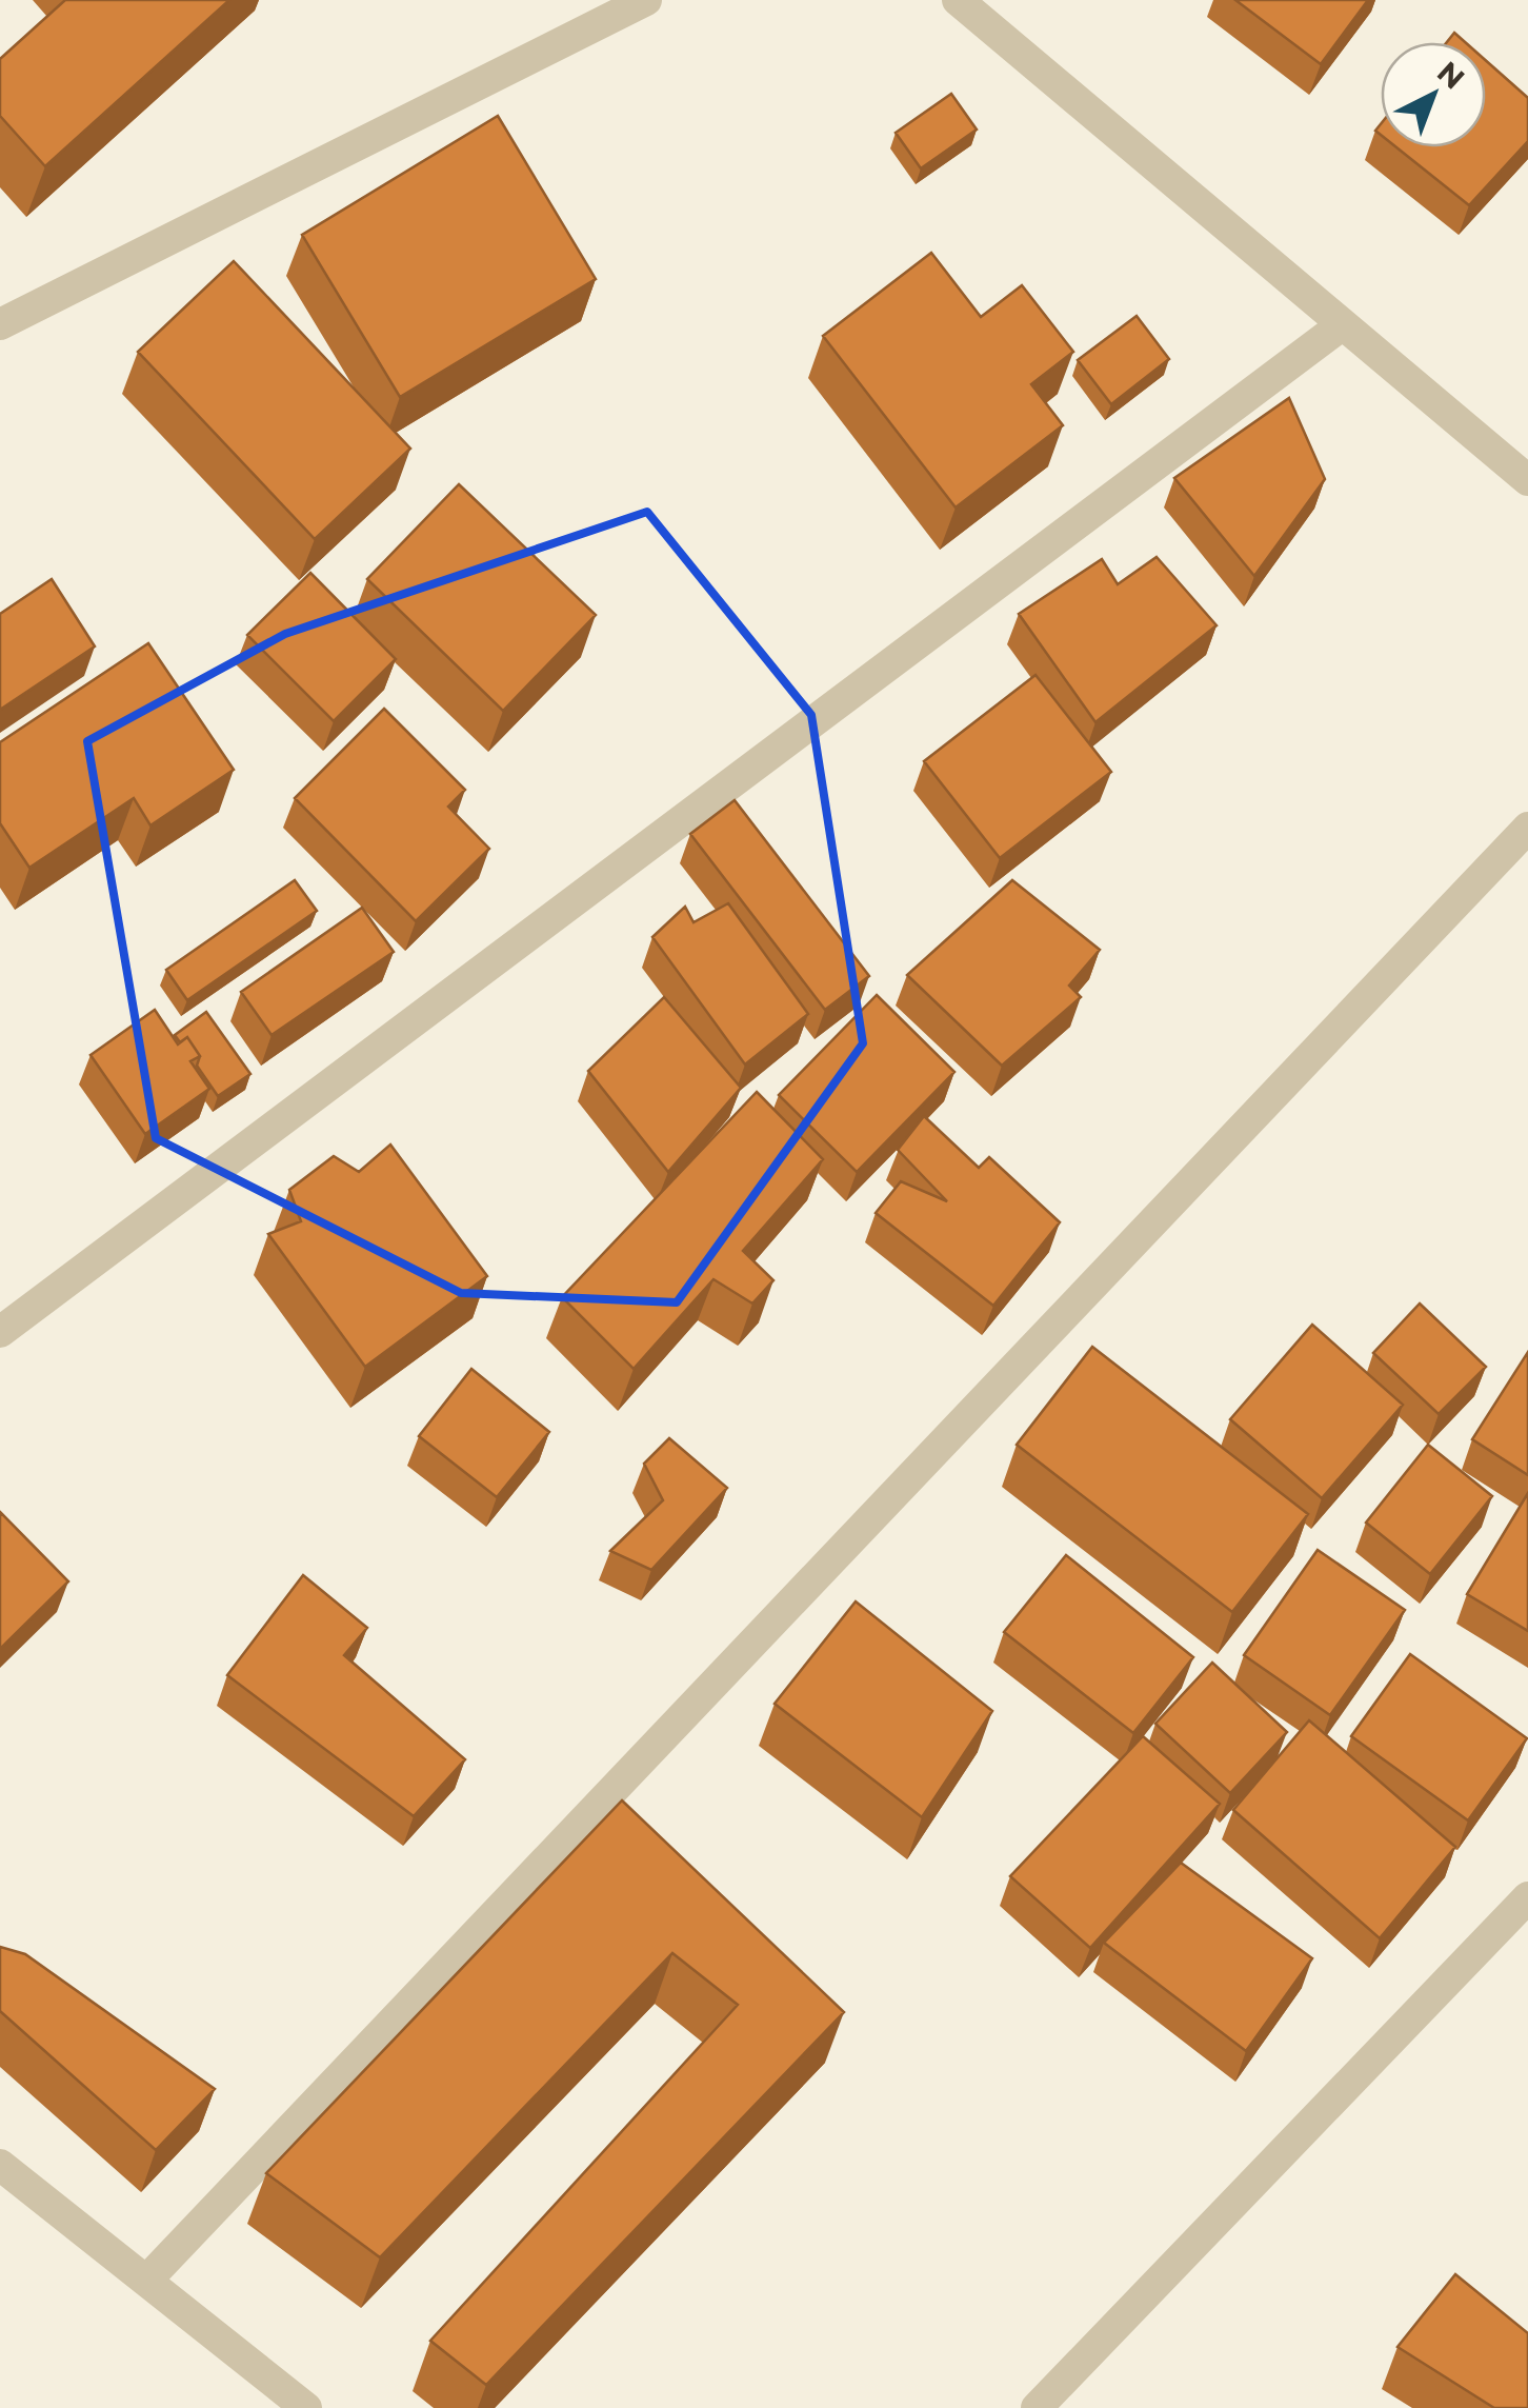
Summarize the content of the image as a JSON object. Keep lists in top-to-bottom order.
{
  "north": "top right"
}
